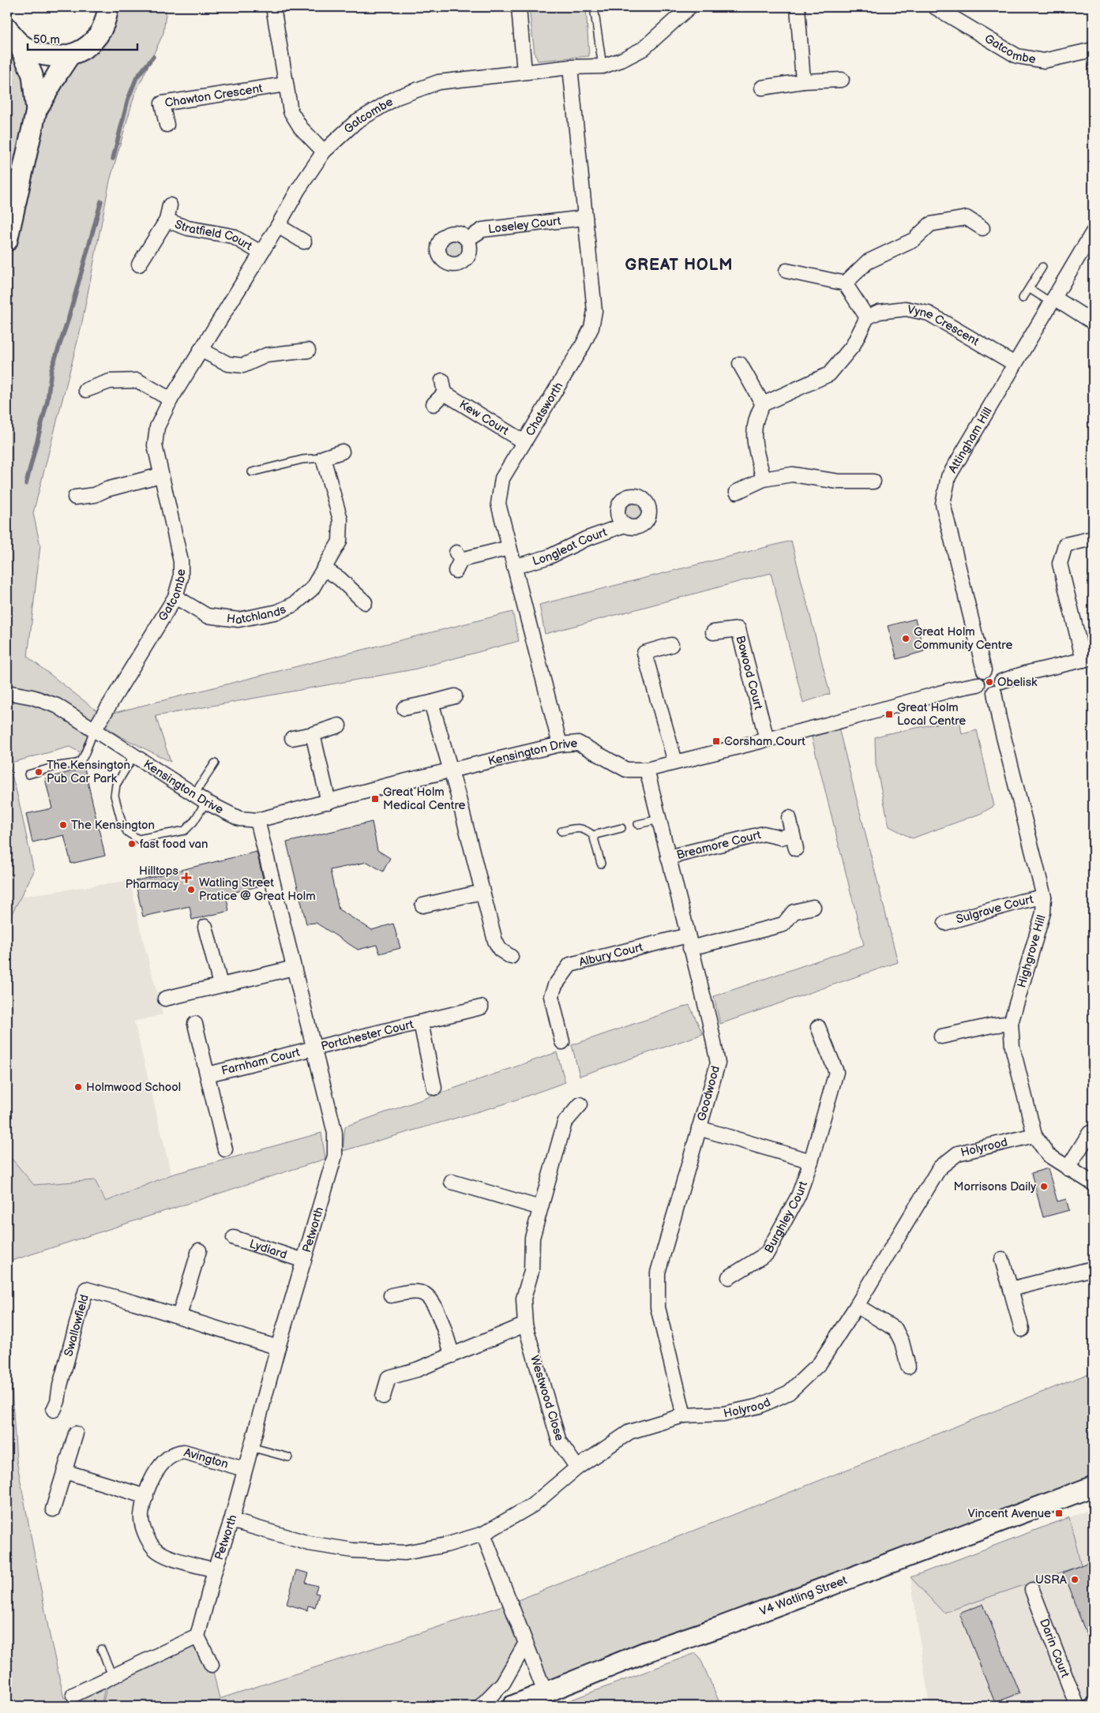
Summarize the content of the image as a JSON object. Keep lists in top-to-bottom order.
{
  "streets": {
    "street": [
      "Gatcombe",
      "Chawton Crescent",
      "Loseley Court",
      "Stratfield Court",
      "Vyne Crescent",
      "Chatsworth",
      "Kew Court",
      "Attingham Hill",
      "Longleat Court",
      "Hatchlands",
      "Bowood Court",
      "Kensington Drive",
      "Breamore Court",
      "Sulgrave Court",
      "Highgrove Hill",
      "Albury Court",
      "Portchester Court",
      "Farnham Court",
      "Goodwood",
      "Holyrood",
      "Burghley Court",
      "Petworth",
      "Lydiard",
      "Swallowfield",
      "Westwood Close",
      "Avington",
      "V4 Watling Street",
      "Darin Court"
    ]
  },
  "crossings": [
    ["Gatcombe", "Stratfield Court"],
    ["Gatcombe", "Chatsworth"],
    ["Gatcombe", "Hatchlands"],
    ["Gatcombe", "Kensington Drive"],
    ["Loseley Court", "Chatsworth"],
    ["Vyne Crescent", "Attingham Hill"],
    ["Chatsworth", "Kew Court"],
    ["Chatsworth", "Longleat Court"],
    ["Chatsworth", "Kensington Drive"],
    ["Attingham Hill", "Kensington Drive"],
    ["Attingham Hill", "Highgrove Hill"],
    ["Bowood Court", "Kensington Drive"],
    ["Kensington Drive", "Highgrove Hill"],
    ["Kensington Drive", "Goodwood"],
    ["Kensington Drive", "Petworth"],
    ["Breamore Court", "Goodwood"],
    ["Sulgrave Court", "Highgrove Hill"],
    ["Highgrove Hill", "Holyrood"],
    ["Albury Court", "Goodwood"],
    ["Portchester Court", "Farnham Court"],
    ["Portchester Court", "Petworth"],
    ["Farnham Court", "Petworth"],
    ["Goodwood", "Holyrood"],
    ["Holyrood", "Petworth"],
    ["Holyrood", "Westwood Close"],
    ["Holyrood", "Avington"],
    ["Petworth", "Lydiard"],
    ["Petworth", "Swallowfield"],
    ["Petworth", "Avington"]
  ],
  "districts": ["GREAT HOLM"],
  "places": {
    "other": [
      "Great Holm Community Centre",
      "Obelisk",
      "The Kensington Pub Car Park",
      "The Kensington",
      "fast food van",
      "Watling Street Pratice @ Great Holm",
      "Holmwood School",
      "Morrisons Daily",
      "USRA"
    ],
    "transit": [
      "Great Holm Local Centre",
      "Corsham Court",
      "Great Holm Medical Centre",
      "Vincent Avenue"
    ],
    "health": ["Hilltops Pharmacy"]
  },
  "scale_bar": "50 m"
}
